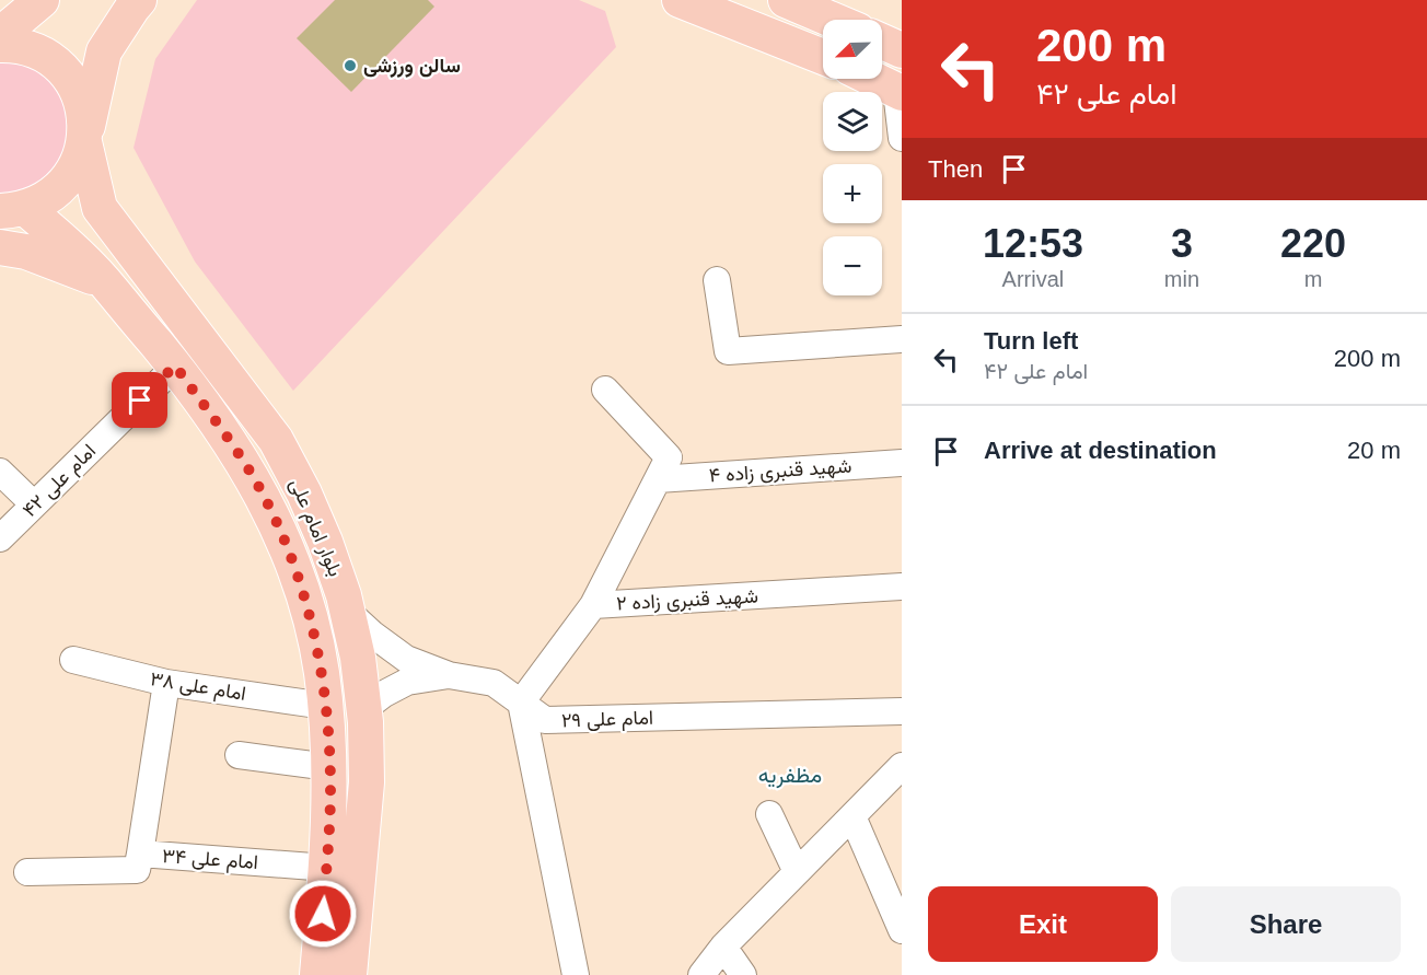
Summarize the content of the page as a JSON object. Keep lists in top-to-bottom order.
{
  "streets": {
    "main road": ["بلوار امام علی"],
    "street": [
      "شهید قنبری زاده ۴",
      "امام علی ۴۲",
      "شهید قنبری زاده ۲",
      "امام علی ۳۸",
      "امام علی ۲۹",
      "امام علی ۳۴"
    ]
  },
  "crossings": [
    ["امام علی ۴۲", "بلوار امام علی"],
    ["بلوار امام علی", "امام علی ۳۸"],
    ["بلوار امام علی", "امام علی ۲۹"],
    ["بلوار امام علی", "امام علی ۳۴"],
    ["شهید قنبری زاده ۲", "امام علی ۲۹"]
  ],
  "districts": ["مظفریه"],
  "places": ["سالن ورزشی"],
  "north": "bottom left",
  "page": {
    "turn": ["200 m", "امام علی ۴۲"],
    "map_buttons": ["+", "−"],
    "then": "Then",
    "eta": [
      "12:53",
      "Arrival",
      "3",
      "min",
      "220",
      "m"
    ],
    "list": [
      {
        "name": "Turn left",
        "note": "امام علی ۴۲",
        "value": "200 m"
      },
      {
        "name": "Arrive at destination",
        "value": "20 m"
      }
    ],
    "buttons": ["Exit", "Share"]
  }
}
